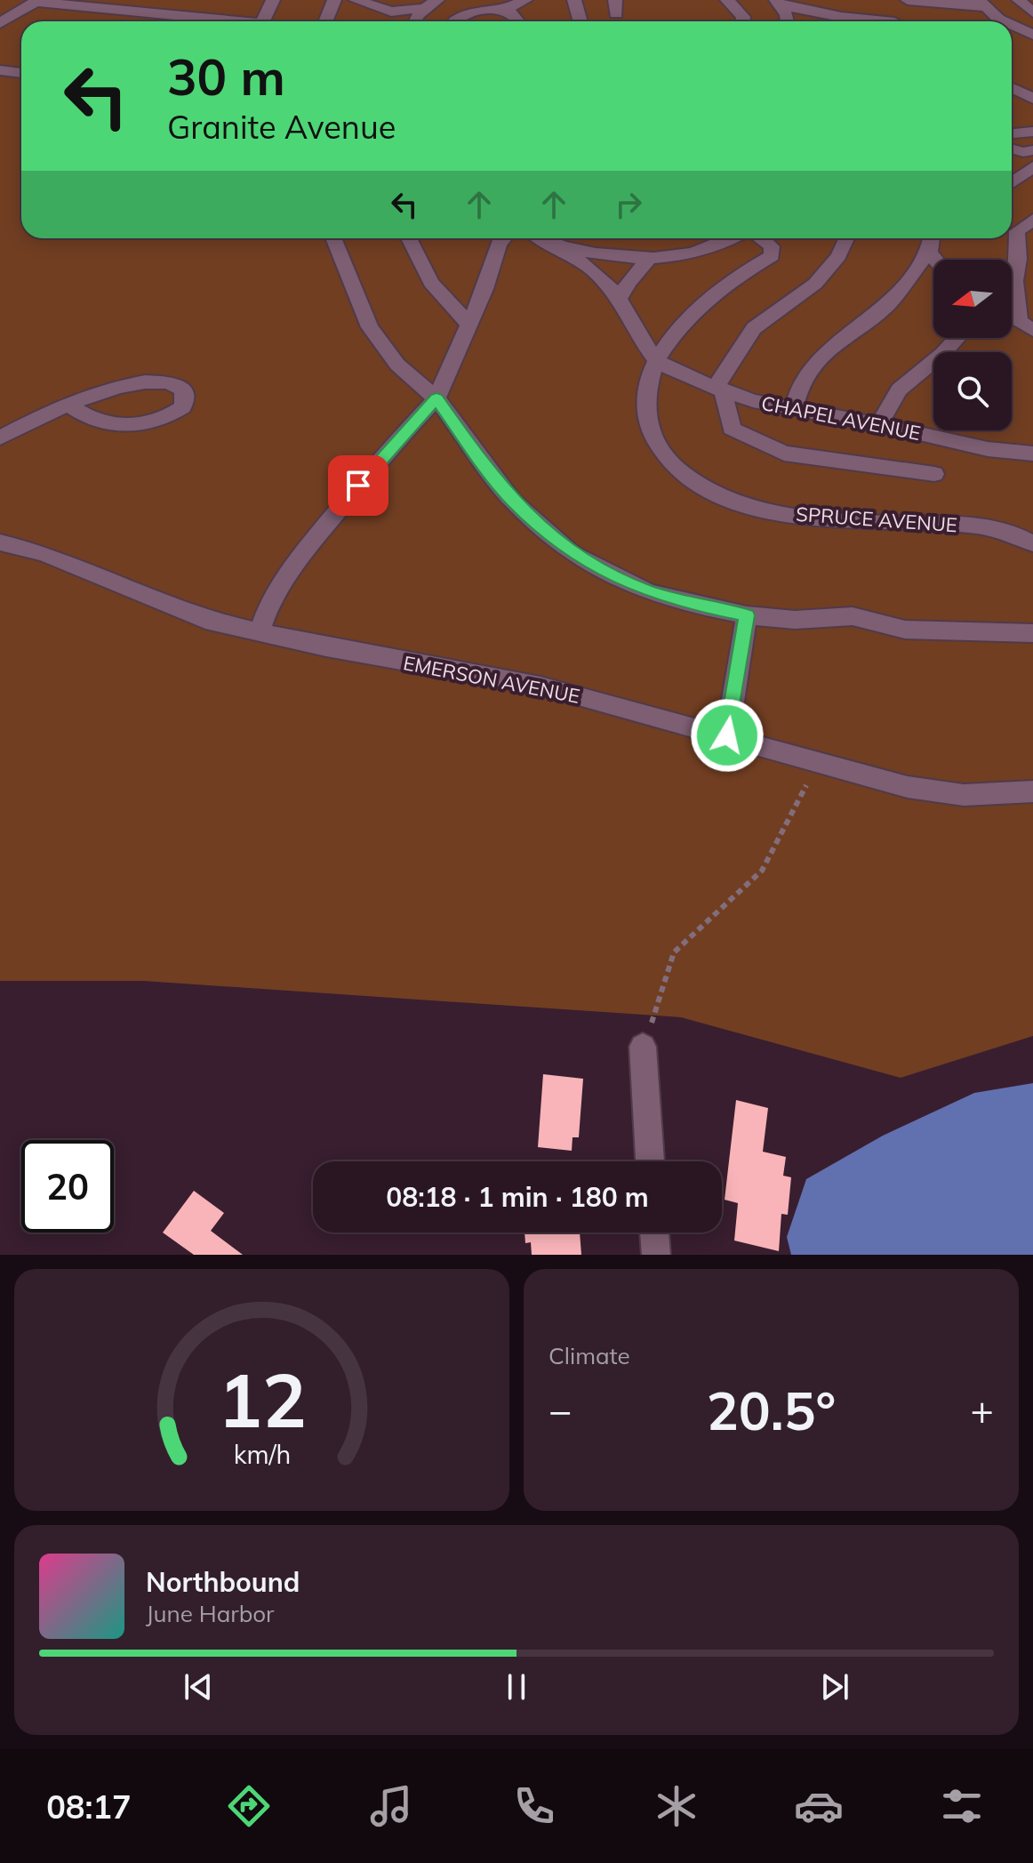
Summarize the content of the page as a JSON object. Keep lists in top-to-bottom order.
{
  "streets": {
    "street": ["CHAPEL AVENUE", "SPRUCE AVENUE", "EMERSON AVENUE"]
  },
  "crossings": [
    ["CHAPEL AVENUE", "SPRUCE AVENUE"]
  ],
  "north": "left",
  "page": {
    "turn": ["30 m", "Granite Avenue"],
    "limit": "20",
    "trip": "08:18 · 1 min · 180 m",
    "tile": "Climate",
    "heat": ["−", "20.5°", "+"],
    "song": ["Northbound", "June Harbor"],
    "tabs": "08:17",
    "gauge": ["12", "km/h"]
  }
}
